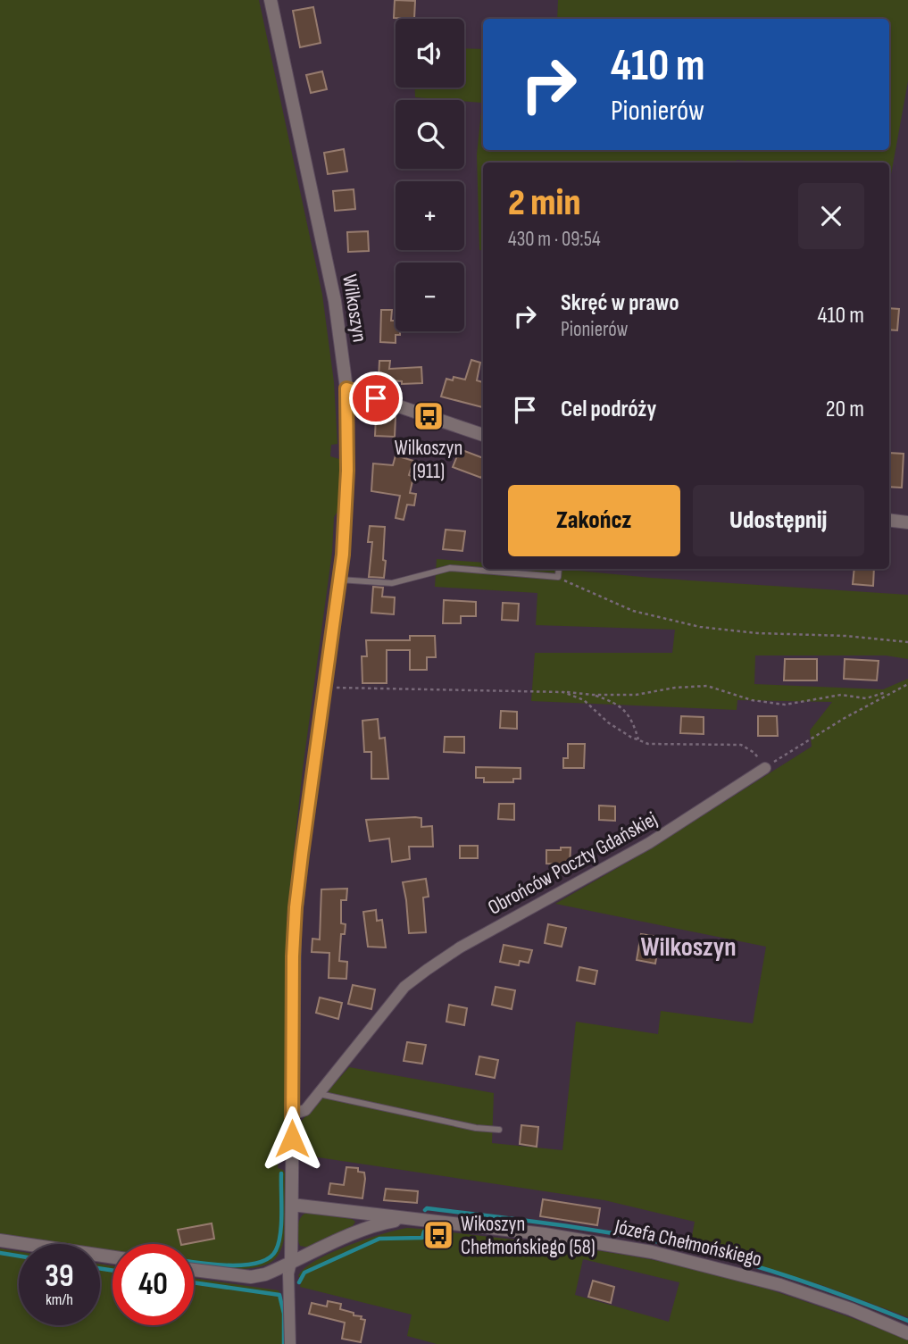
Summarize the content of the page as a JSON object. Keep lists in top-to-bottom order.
{
  "streets": {
    "street": ["Wilkoszyn", "Obrońców Poczty Gdańskiej", "Józefa Chełmońskiego"]
  },
  "crossings": [
    ["Wilkoszyn", "Obrońców Poczty Gdańskiej"],
    ["Wilkoszyn", "Józefa Chełmońskiego"]
  ],
  "districts": ["Wilkoszyn"],
  "places": {
    "bus stop": ["Wilkoszyn (911)", "Wikoszyn Chełmońskiego (58)"]
  },
  "page": {
    "map_buttons": ["+", "−"],
    "turn": ["410 m", "Pionierów"],
    "heading": ["2 min", "430 m · 09:54"],
    "list": [
      {
        "name": "Skręć w prawo",
        "note": "Pionierów",
        "value": "410 m"
      },
      {
        "name": "Cel podróży",
        "value": "20 m"
      }
    ],
    "buttons": ["Zakończ", "Udostępnij"],
    "speed": "39 km/h",
    "limit": "40"
  }
}
